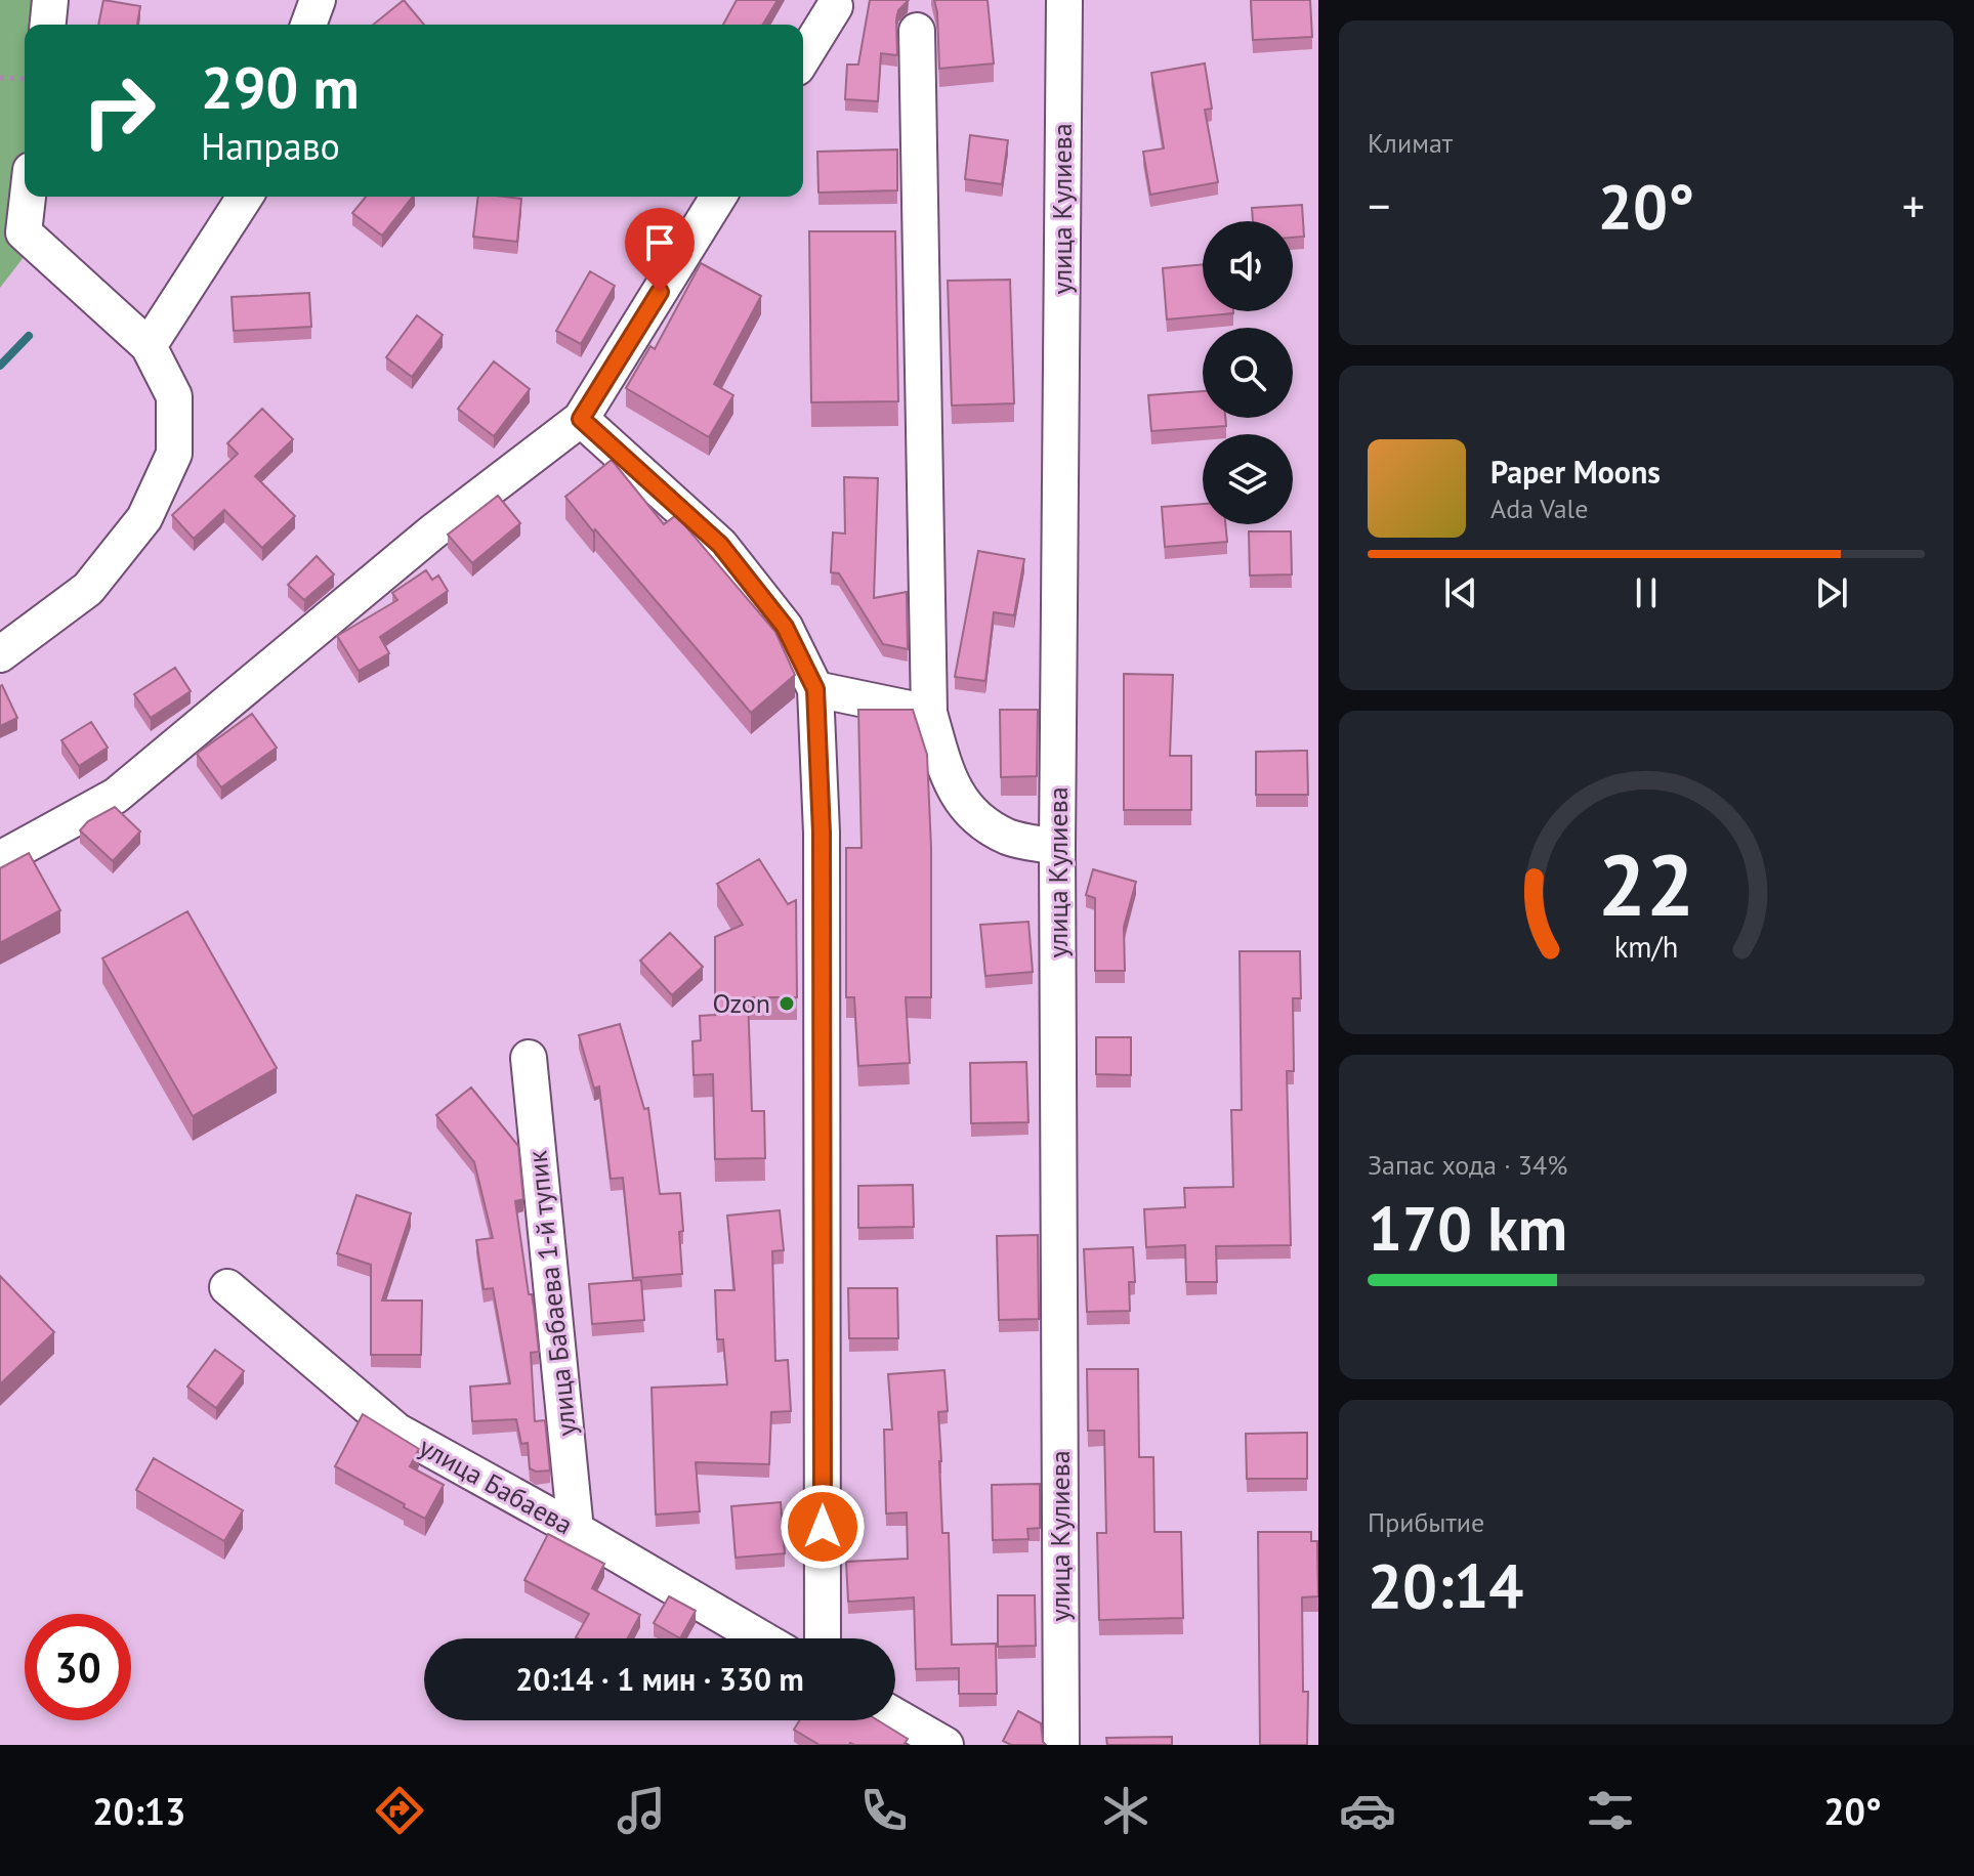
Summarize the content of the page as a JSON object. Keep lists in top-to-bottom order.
{
  "streets": {
    "street": ["улица Кулиева", "улица Бабаева 1-й тупик", "улица Бабаева"]
  },
  "crossings": [
    ["улица Бабаева 1-й тупик", "улица Бабаева"]
  ],
  "places": ["Ozon"],
  "page": {
    "tile": [
      "Климат",
      ["Запас хода · 34%", "170 km"],
      ["Прибытие", "20:14"]
    ],
    "turn": ["290 m", "Направо"],
    "heat": ["−", "20°", "+"],
    "song": ["Paper Moons", "Ada Vale"],
    "limit": "30",
    "trip": "20:14 · 1 мин · 330 m",
    "tabs": ["20:13", "20°"],
    "gauge": ["22", "km/h"]
  }
}
